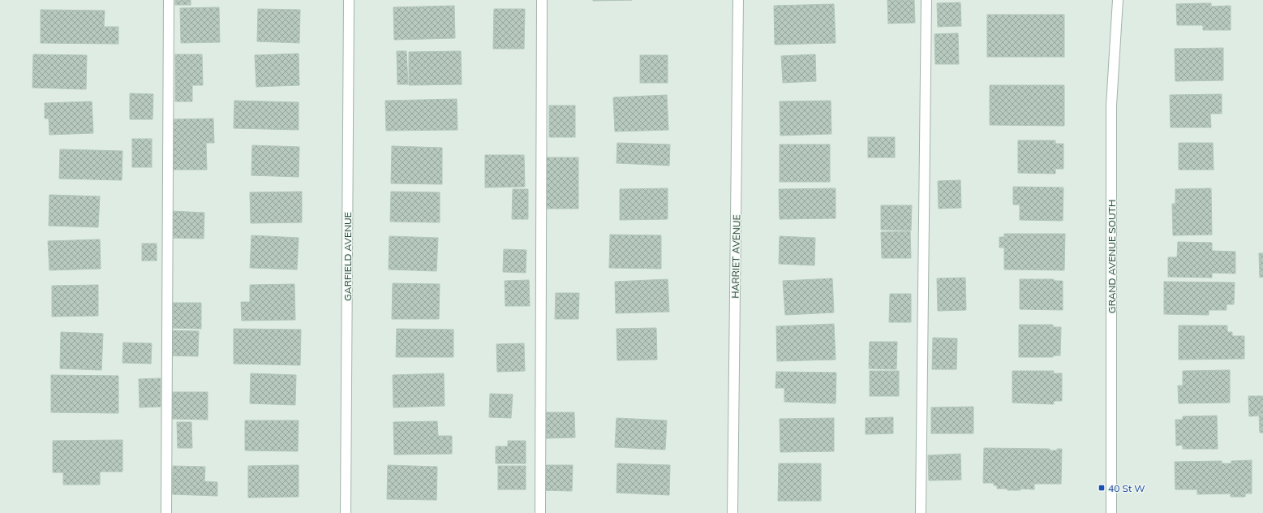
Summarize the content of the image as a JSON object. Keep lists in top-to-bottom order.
{
  "streets": {
    "street": ["GARFIELD AVENUE", "HARRIET AVENUE", "GRAND AVENUE SOUTH"]
  },
  "places": {
    "transit": ["40 St W"]
  }
}
